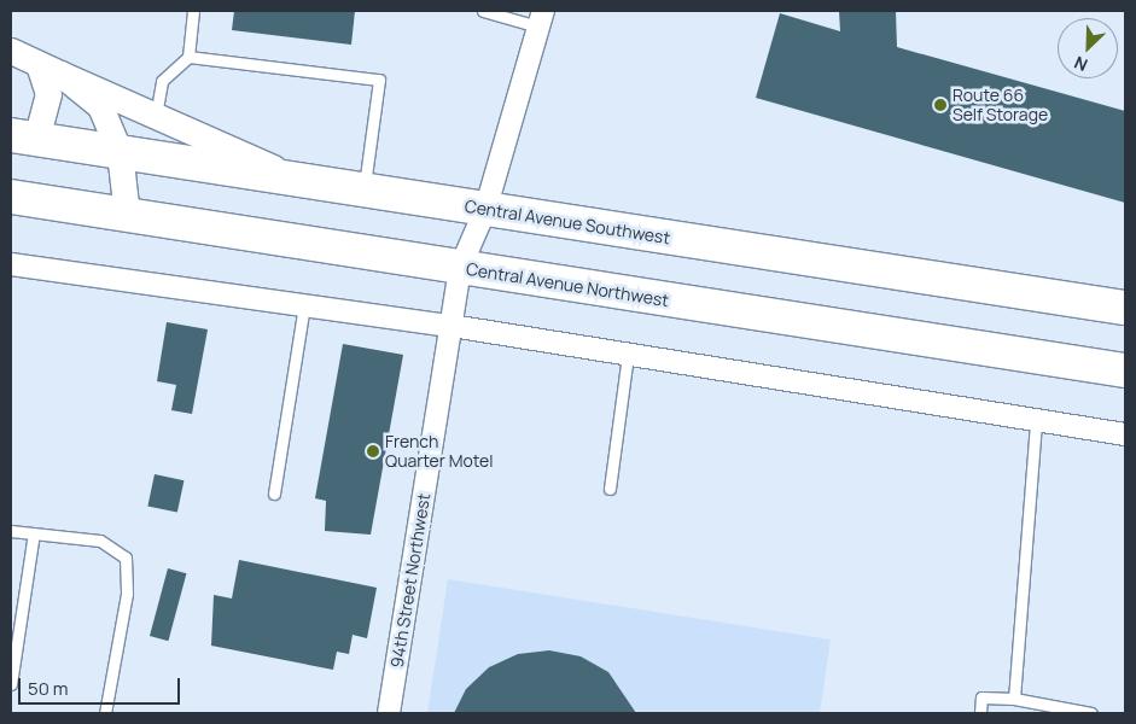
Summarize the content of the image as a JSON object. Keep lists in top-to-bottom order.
{
  "streets": {
    "main road": ["Central Avenue Southwest", "Central Avenue Northwest"],
    "street": ["94th Street Northwest"]
  },
  "crossings": [
    ["Central Avenue Southwest", "94th Street Northwest"],
    ["Central Avenue Northwest", "94th Street Northwest"]
  ],
  "places": ["Route 66 Self Storage", "French Quarter Motel"],
  "scale_bar": "50 m",
  "north": "bottom left"
}
